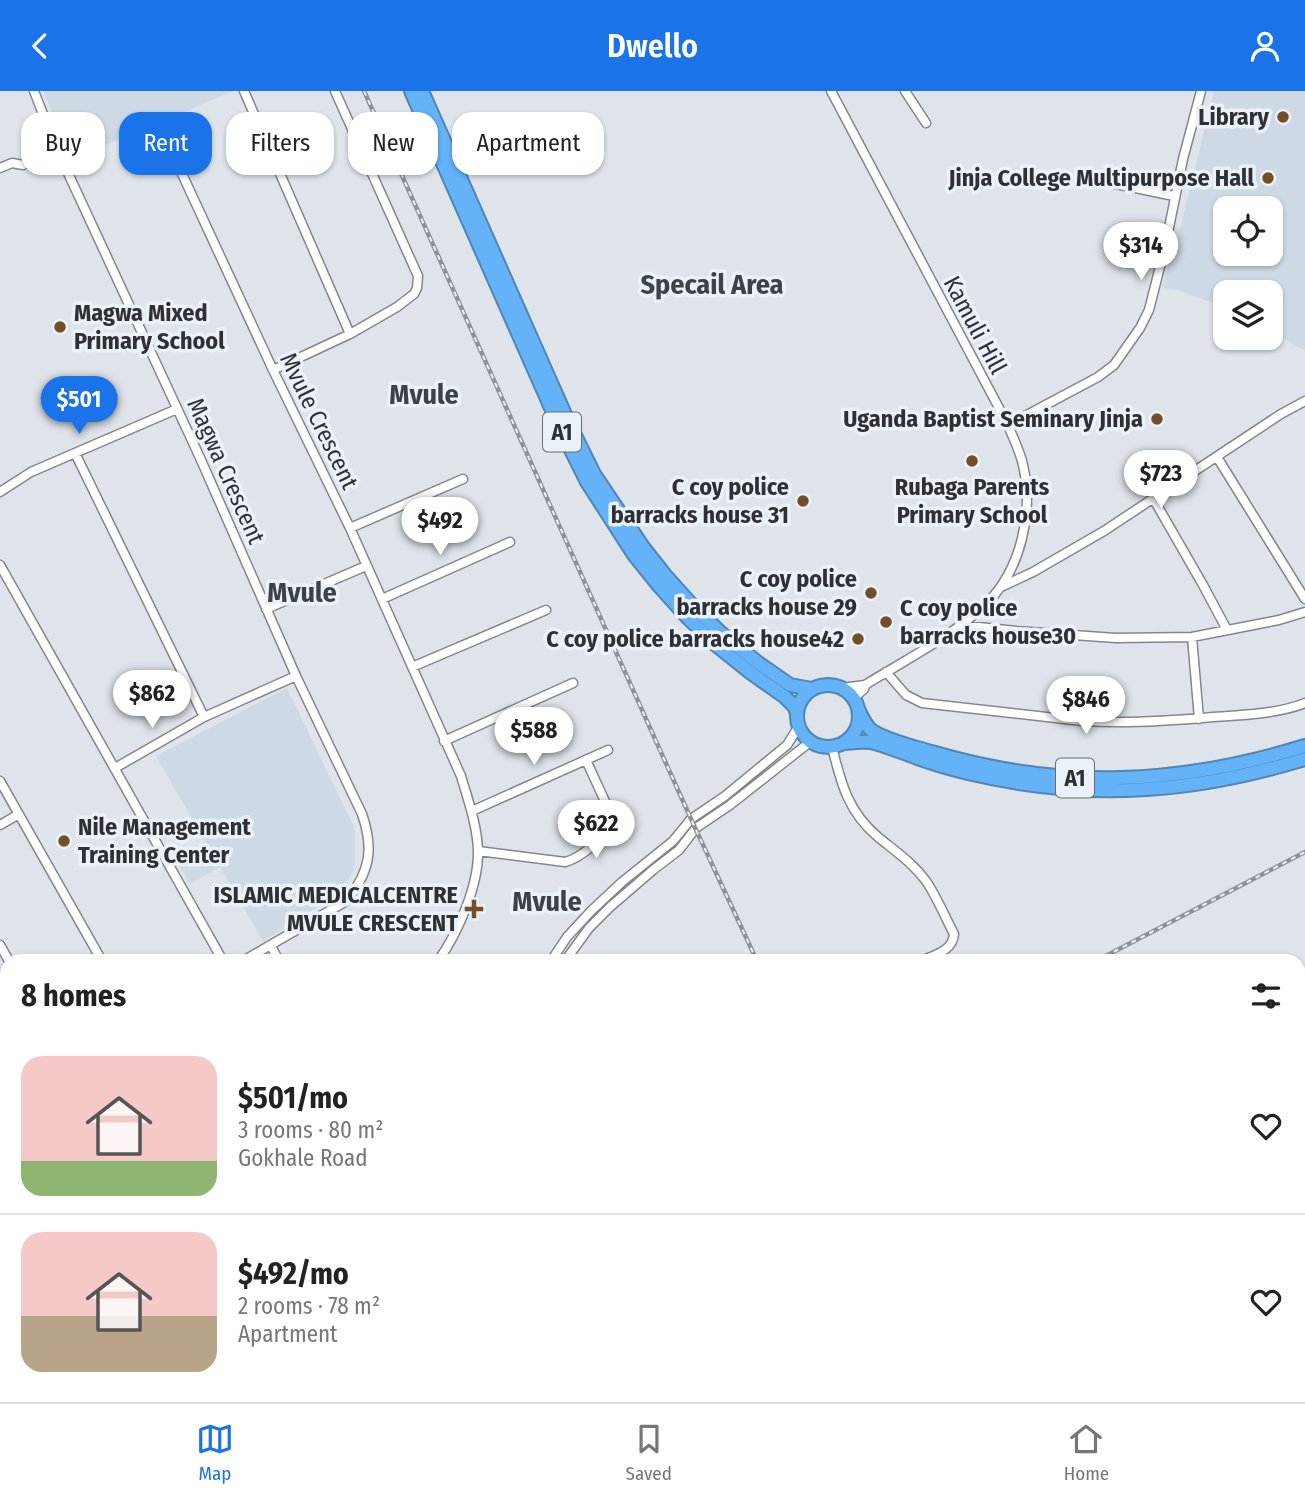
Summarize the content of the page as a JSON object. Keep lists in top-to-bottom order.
{
  "streets": {
    "highway": ["A1"],
    "street": ["Kamuli Hill", "Mvule Crescent", "Magwa Crescent"]
  },
  "crossings": [
    ["Kamuli Hill", "A1"]
  ],
  "districts": [
    "Specail Area",
    "Mvule",
    "Mvule",
    "Mvule"
  ],
  "places": {
    "other": [
      "Library",
      "Jinja College Multipurpose Hall",
      "Magwa Mixed Primary School",
      "Uganda Baptist Seminary Jinja",
      "Rubaga Parents Primary School",
      "C coy police barracks house 31",
      "C coy police barracks house 29",
      "C coy police barracks house30",
      "C coy police barracks house42",
      "Nile Management Training Center"
    ],
    "health": ["ISLAMIC MEDICALCENTRE MVULE CRESCENT"]
  },
  "page": {
    "header": "Dwello",
    "chip": [
      "Buy",
      "Rent",
      "Filters",
      "New",
      "Apartment"
    ],
    "price": [
      "$314",
      "$501",
      "$723",
      "$492",
      "$862",
      "$846",
      "$588",
      "$622"
    ],
    "heading": "8 homes",
    "list": [
      {
        "name": "$501/mo",
        "note": "3 rooms · 80 m² · Gokhale Road"
      },
      {
        "name": "$492/mo",
        "note": "2 rooms · 78 m² · Apartment"
      }
    ],
    "tabs": ["Map", "Saved", "Home"]
  }
}
